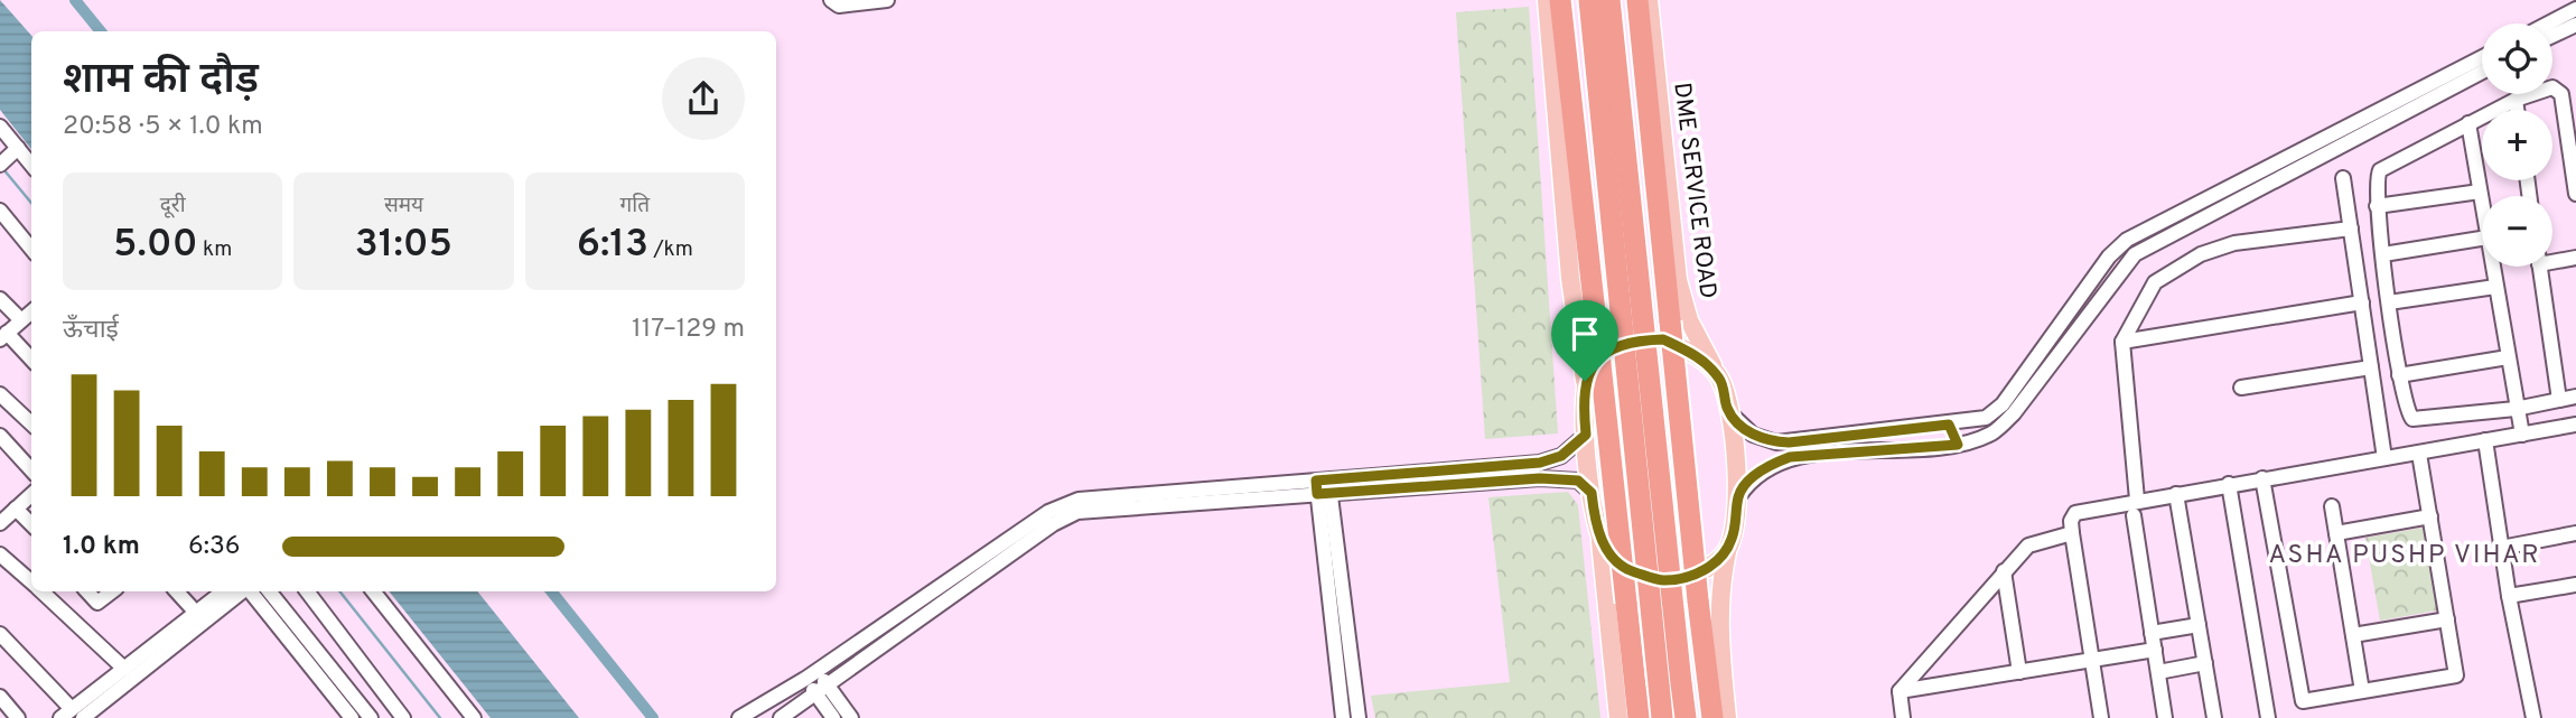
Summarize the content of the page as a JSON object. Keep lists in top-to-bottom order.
{
  "streets": {
    "main road": ["DME SERVICE ROAD"]
  },
  "districts": ["ASHA PUSHP VIHAR"],
  "page": {
    "map_buttons": ["+", "−"],
    "heading": ["शाम की दौड़", "20:58 · 5 × 1.0 km"],
    "stats": [
      ["दूरी", "5.00 km"],
      ["समय", "31:05"],
      ["गति", "6:13 /km"]
    ],
    "chart": ["ऊँचाई", "117–129 m"],
    "list": [
      {
        "name": "1.0 km",
        "note": "6:36"
      }
    ]
  }
}
